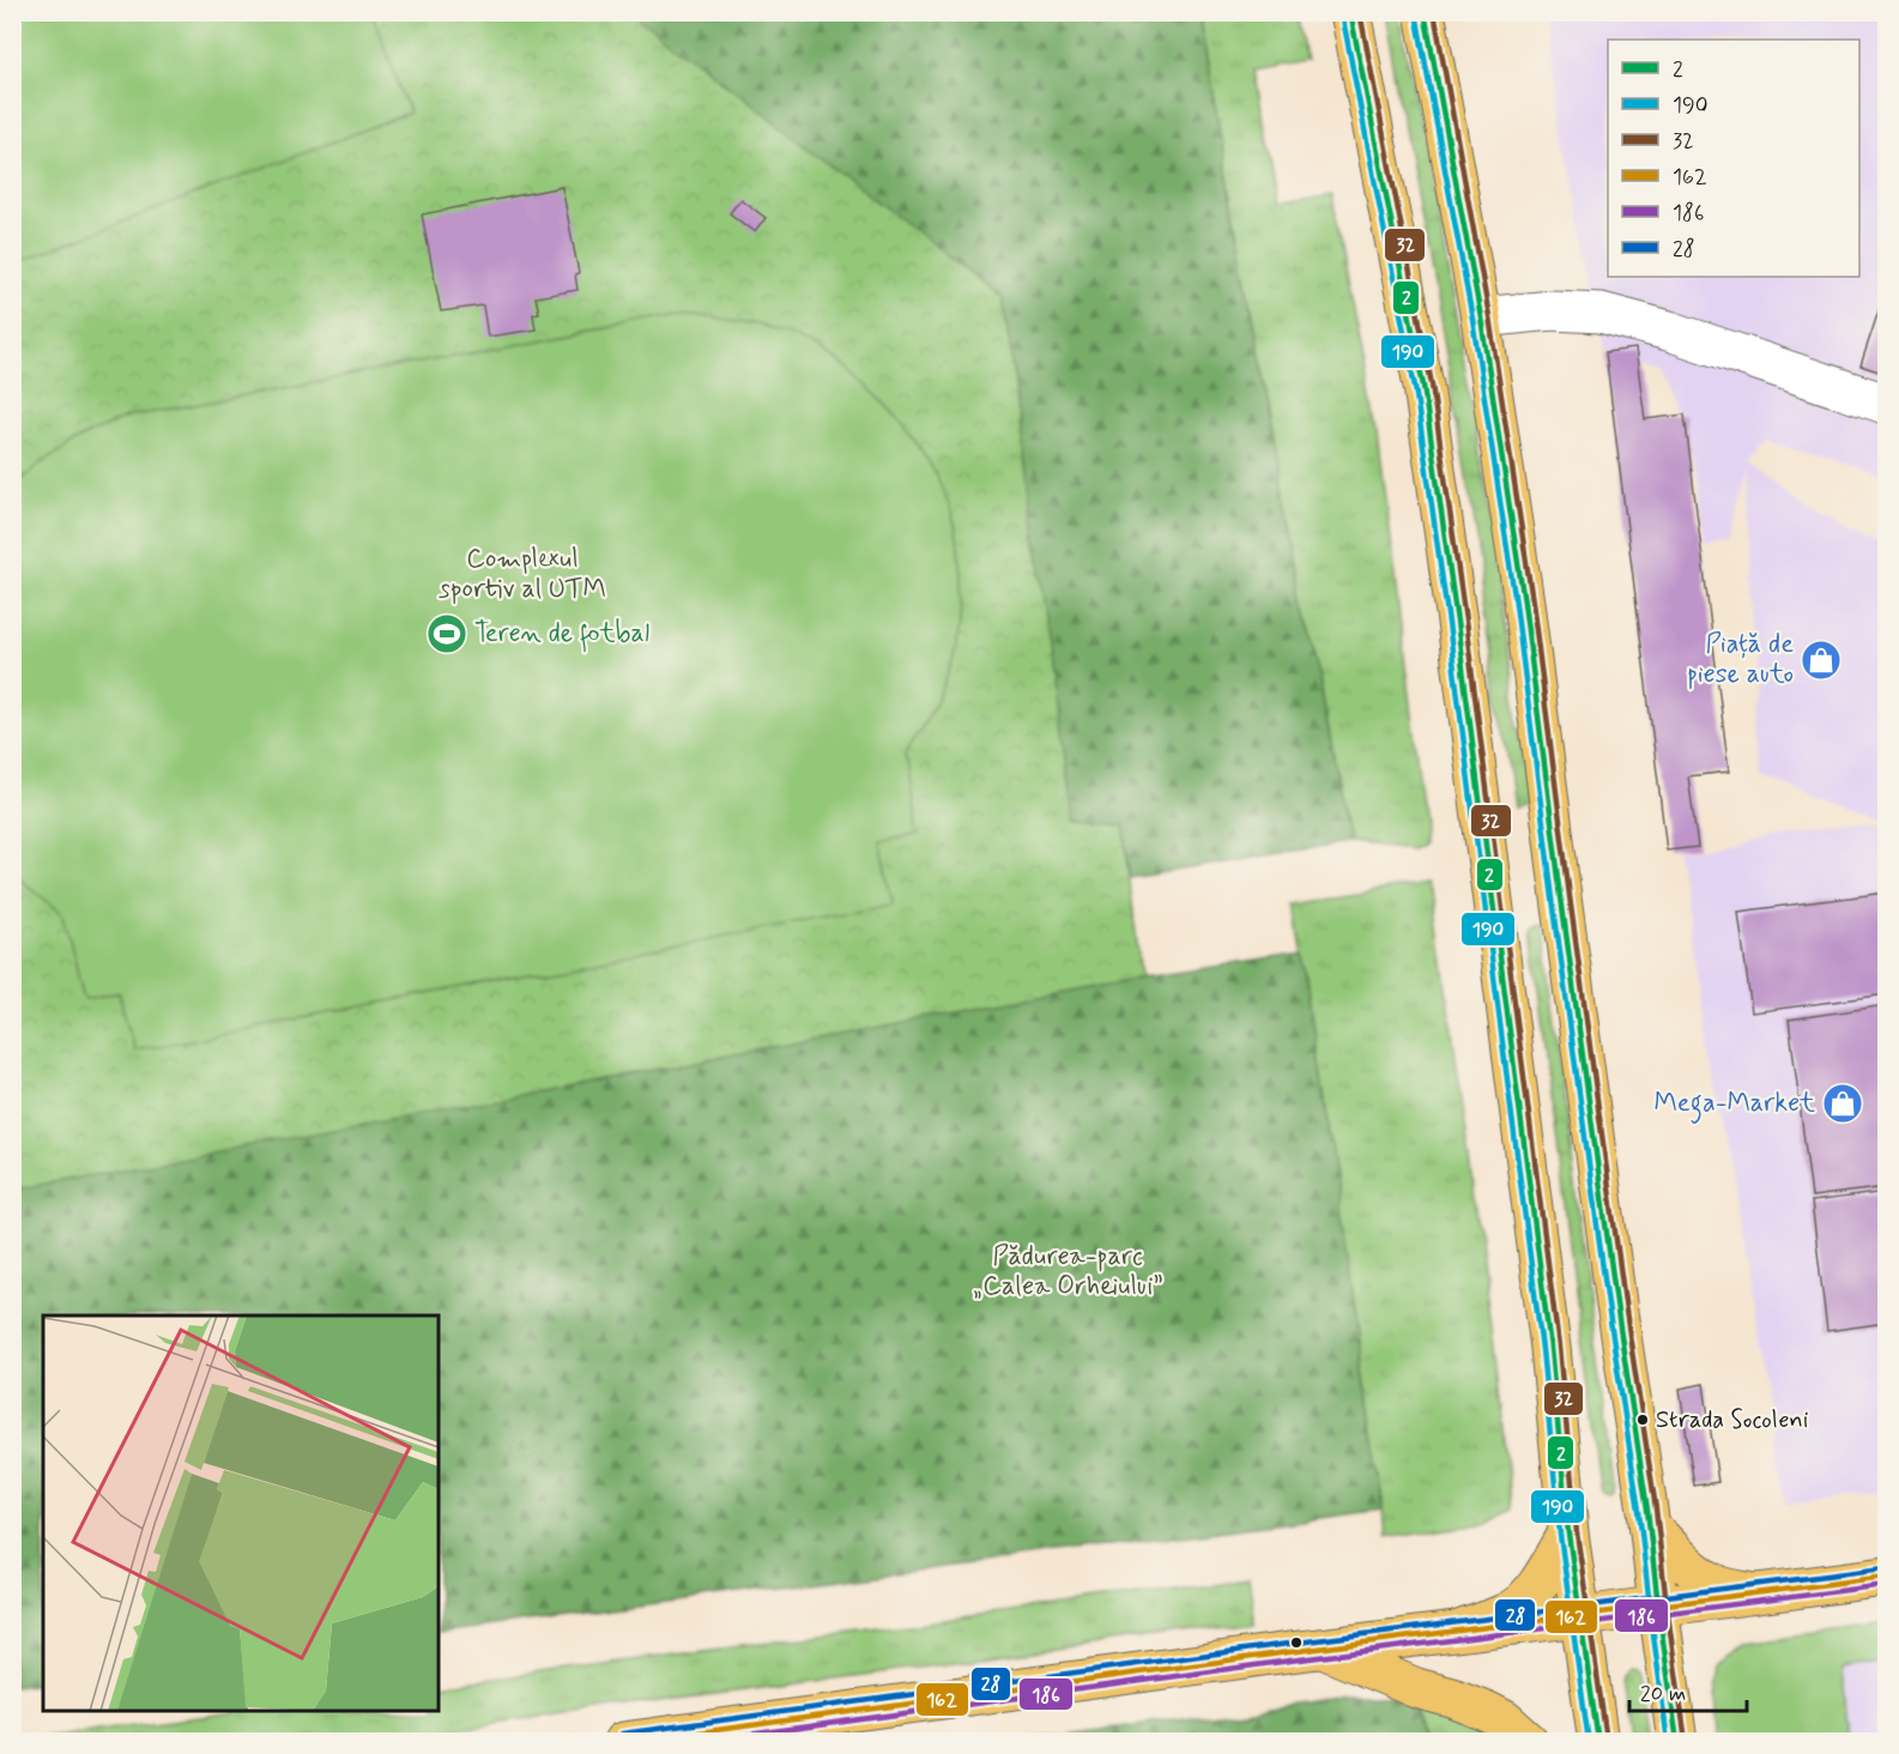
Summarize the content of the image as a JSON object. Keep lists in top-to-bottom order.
{
  "parks": ["Complexul sportiv al UTM", "Pădurea-parc „Calea Orheiului”"],
  "places": {
    "sports": ["Teren de fotbal"],
    "shop": ["Piață de piese auto", "Mega-Market"],
    "other": ["Strada Socoleni"]
  },
  "lines": [
    "transit line 2",
    "transit line 32",
    "transit line 190",
    "transit line 28",
    "transit line 162",
    "transit line 186"
  ],
  "legend": [
    "2",
    "190",
    "32",
    "162",
    "186",
    "28"
  ],
  "scale_bar": "20 m"
}
